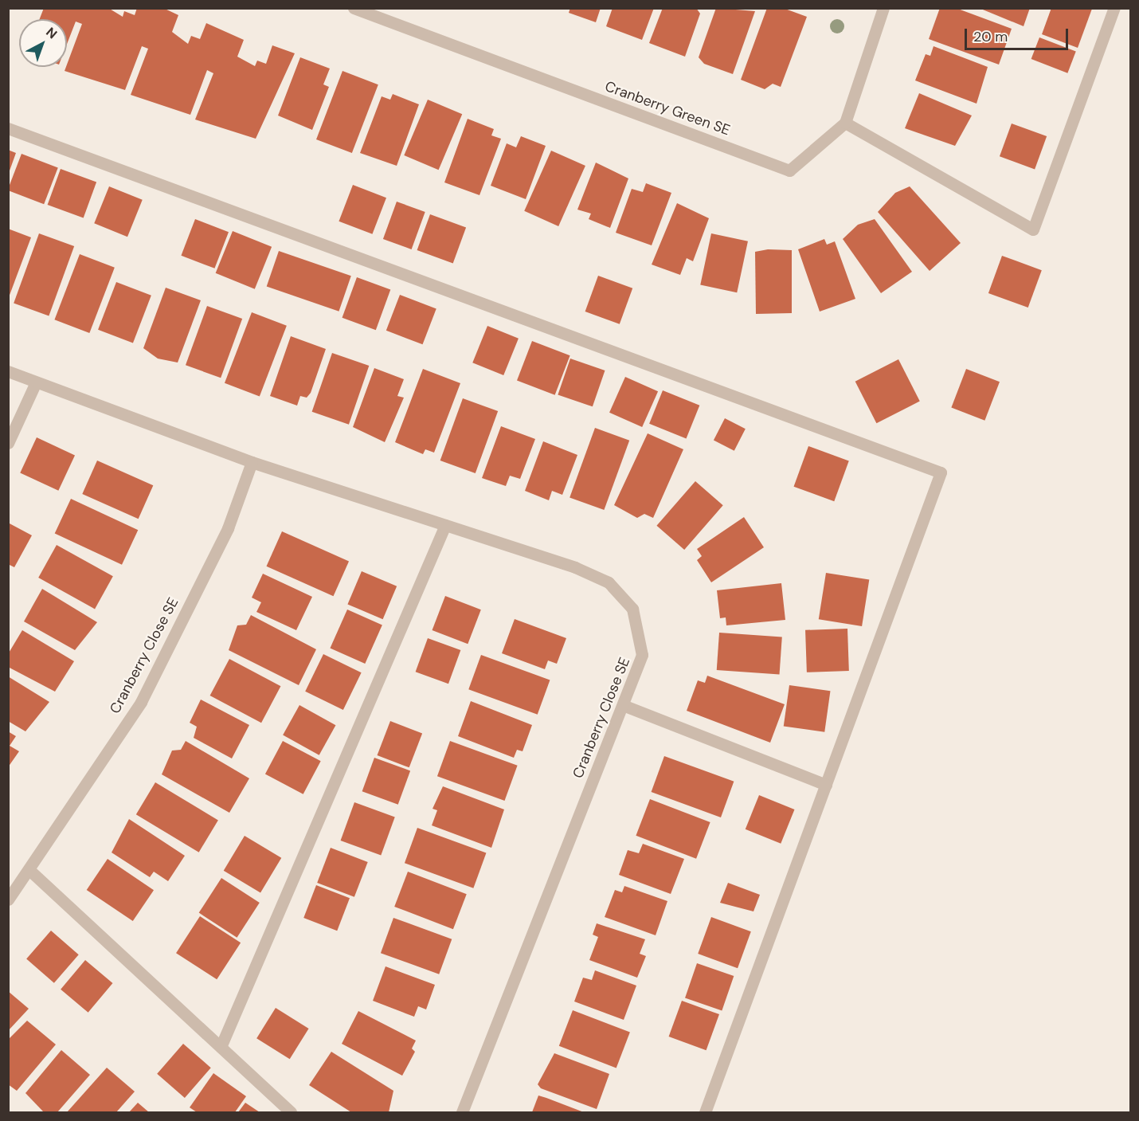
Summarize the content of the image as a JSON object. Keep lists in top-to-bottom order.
{
  "streets": {
    "street": ["Cranberry Green SE", "Cranberry Close SE"]
  },
  "scale_bar": "20 m",
  "north": "top right"
}
